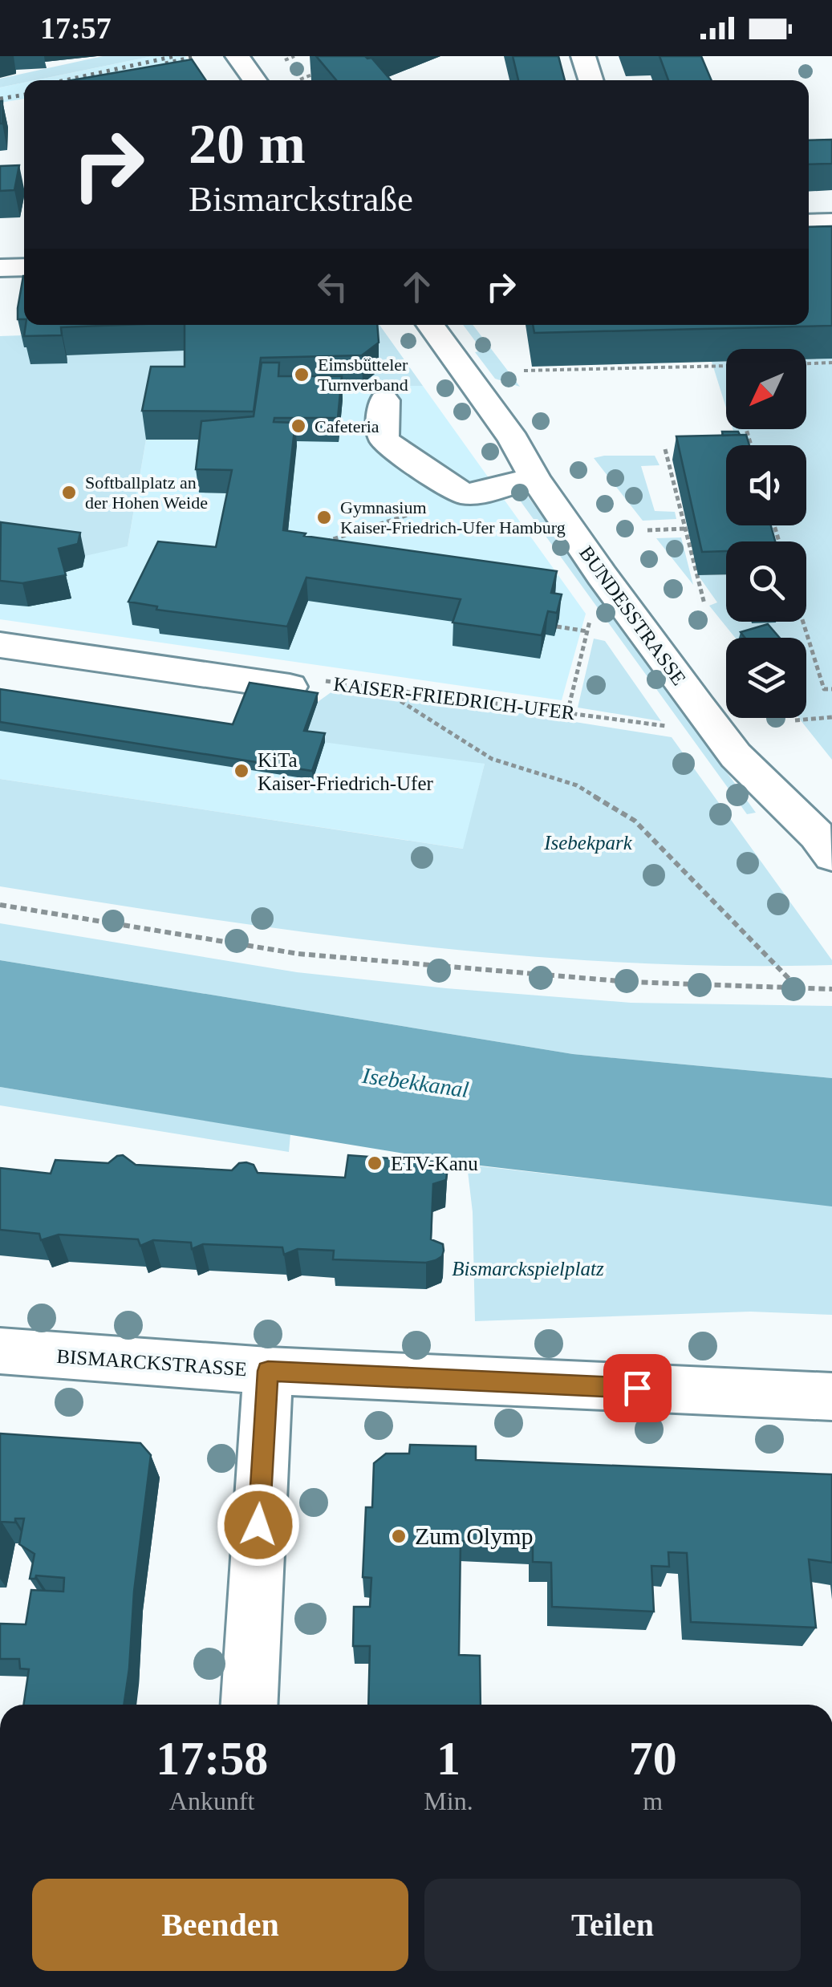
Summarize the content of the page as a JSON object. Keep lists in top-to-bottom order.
{
  "streets": {
    "street": ["BUNDESSTRASSE", "BISMARCKSTRASSE"],
    "path": ["KAISER-FRIEDRICH-UFER"]
  },
  "water": ["Isebekkanal"],
  "parks": ["Isebekpark", "Bismarckspielplatz"],
  "places": [
    "Eimsbütteler Turnverband",
    "Cafeteria",
    "Softballplatz an der Hohen Weide",
    "Gymnasium Kaiser-Friedrich-Ufer Hamburg",
    "KiTa Kaiser-Friedrich-Ufer",
    "ETV-Kanu",
    "Zum Olymp"
  ],
  "north": "bottom left",
  "page": {
    "status": "17:57",
    "turn": ["20 m", "Bismarckstraße"],
    "eta": [
      "17:58",
      "Ankunft",
      "1",
      "Min.",
      "70",
      "m"
    ],
    "buttons": ["Beenden", "Teilen"]
  }
}
